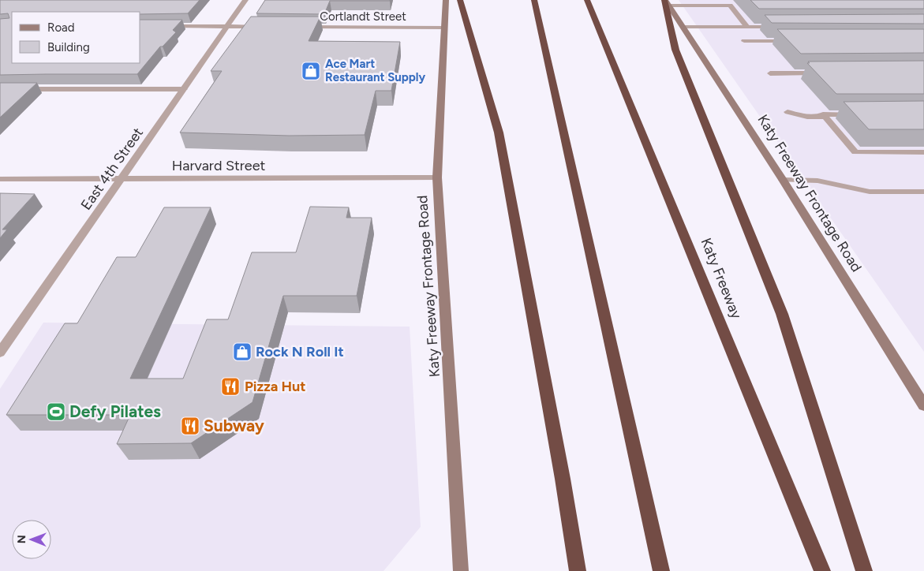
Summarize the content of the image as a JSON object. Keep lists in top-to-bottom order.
{
  "streets": {
    "highway": ["Katy Freeway"],
    "main road": ["Katy Freeway Frontage Road"],
    "street": ["Cortlandt Street", "Harvard Street", "East 4th Street"]
  },
  "crossings": [
    ["Cortlandt Street", "Katy Freeway Frontage Road"],
    ["Harvard Street", "East 4th Street"],
    ["Harvard Street", "Katy Freeway Frontage Road"]
  ],
  "places": {
    "shop": ["Ace Mart Restaurant Supply", "Rock N Roll It"],
    "restaurant": ["Pizza Hut", "Subway"],
    "sports": ["Defy Pilates"]
  },
  "legend": ["Road", "Building"],
  "north": "left"
}
